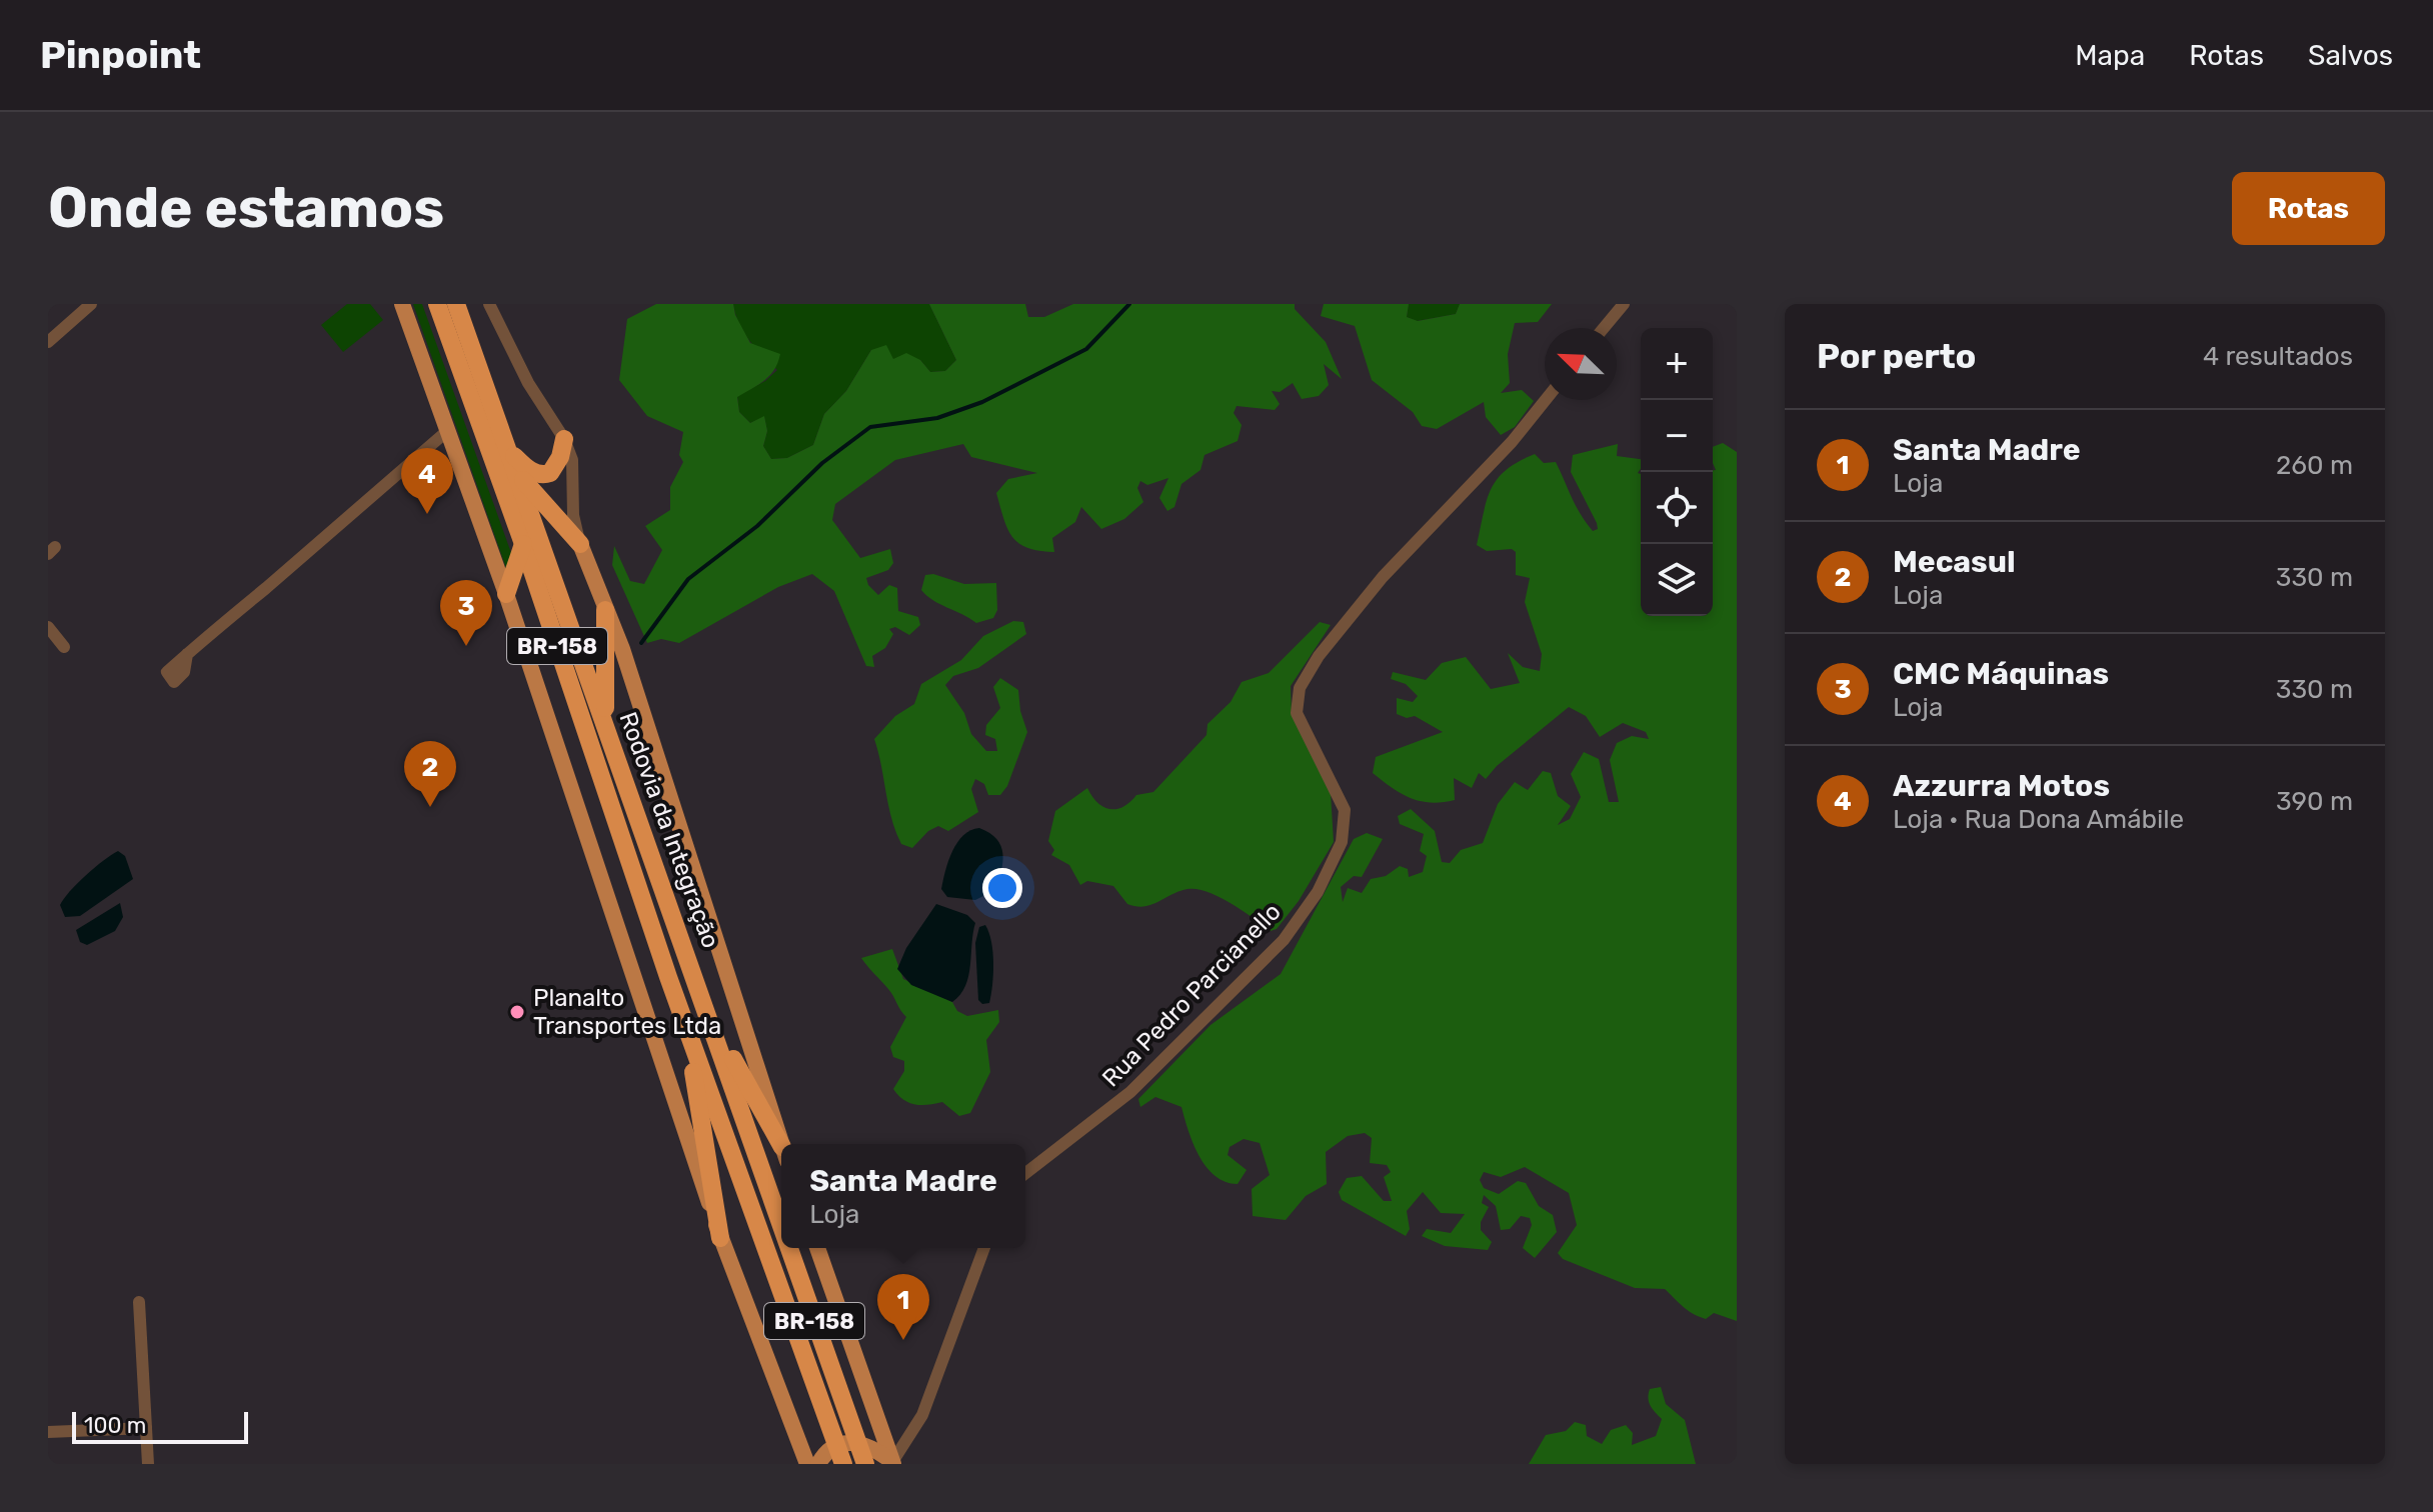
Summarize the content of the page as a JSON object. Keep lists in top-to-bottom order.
{
  "streets": {
    "highway": ["BR-158", "Rodovia da Integração"],
    "street": ["Rua Pedro Parcianello"]
  },
  "crossings": [
    ["BR-158", "Rodovia da Integração"]
  ],
  "places": ["Planalto Transportes Ltda"],
  "scale_bar": "100 m",
  "north": "top left",
  "page": {
    "header": "Pinpoint",
    "nav": ["Mapa", "Rotas", "Salvos"],
    "buttons": "Rotas",
    "title": "Onde estamos",
    "heading": ["Por perto", "4 resultados"],
    "map_buttons": ["+", "−"],
    "list": [
      {
        "mark": "1",
        "name": "Santa Madre",
        "note": "Loja",
        "value": "260 m"
      },
      {
        "mark": "2",
        "name": "Mecasul",
        "note": "Loja",
        "value": "330 m"
      },
      {
        "mark": "3",
        "name": "CMC Máquinas",
        "note": "Loja",
        "value": "330 m"
      },
      {
        "mark": "4",
        "name": "Azzurra Motos",
        "note": "Loja · Rua Dona Amábile",
        "value": "390 m"
      }
    ],
    "pins": [
      "4",
      "3",
      "2",
      "1"
    ],
    "popup": ["Santa Madre", "Loja"],
    "scale": "100 m"
  }
}
